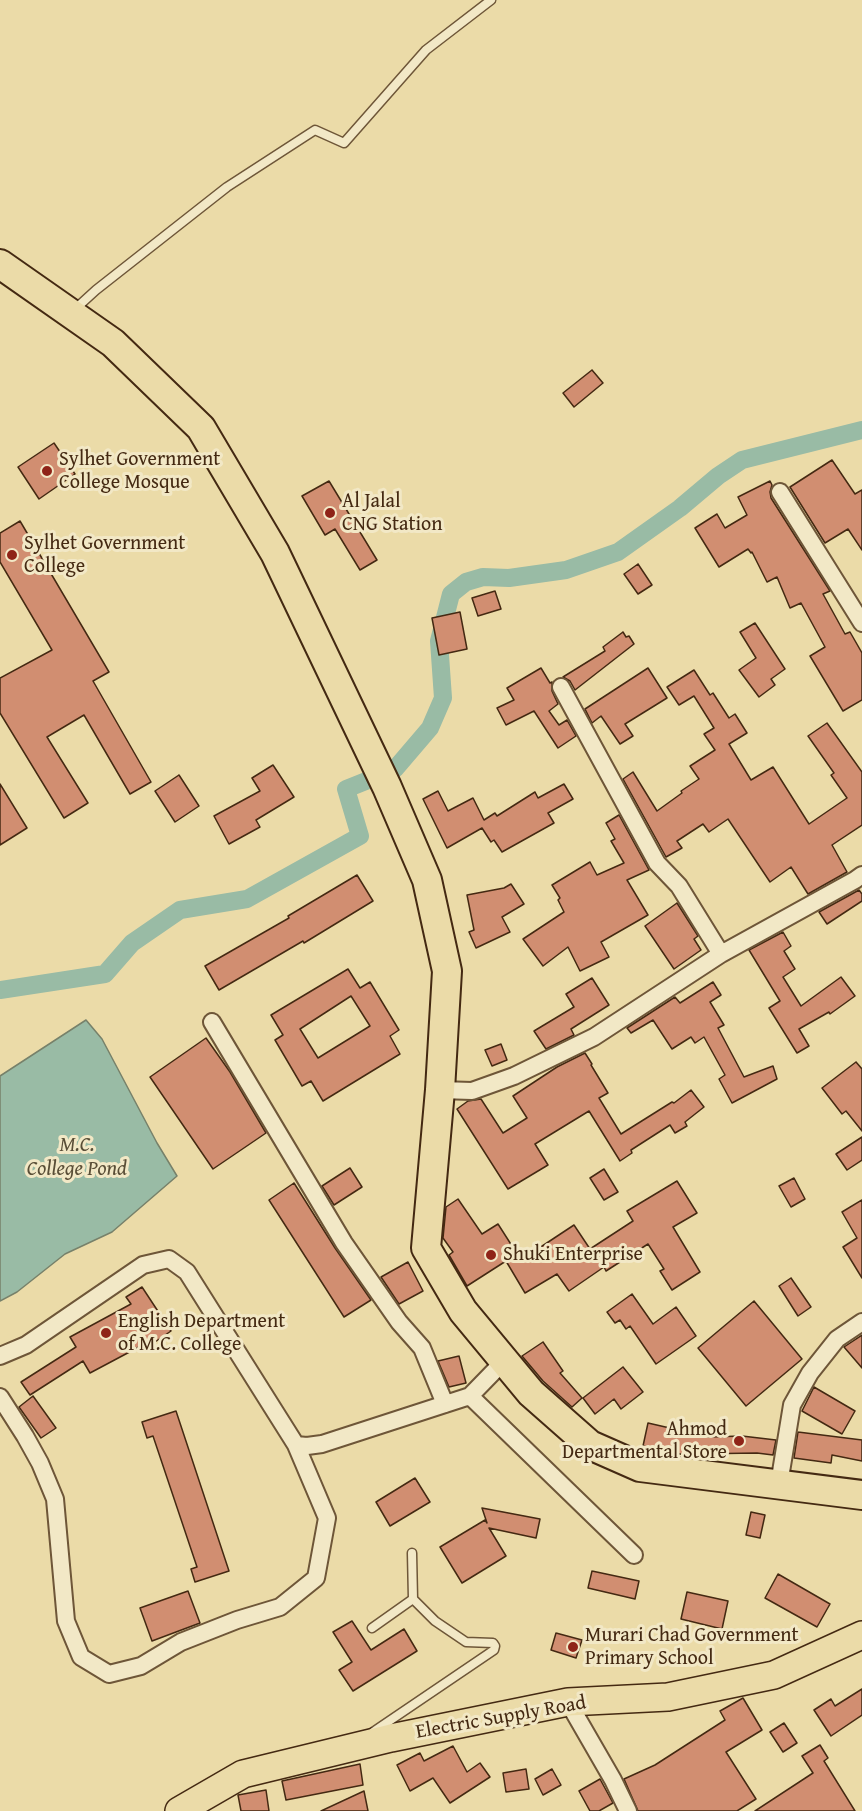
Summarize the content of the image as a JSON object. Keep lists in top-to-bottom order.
{
  "streets": {
    "main road": ["Electric Supply Road"]
  },
  "water": ["M.C. College Pond"],
  "places": [
    "Sylhet Government College Mosque",
    "Al Jalal CNG Station",
    "Sylhet Government College",
    "Shuki Enterprise",
    "English Department of M.C. College",
    "Ahmod Departmental Store",
    "Murari Chad Government Primary School"
  ]
}
